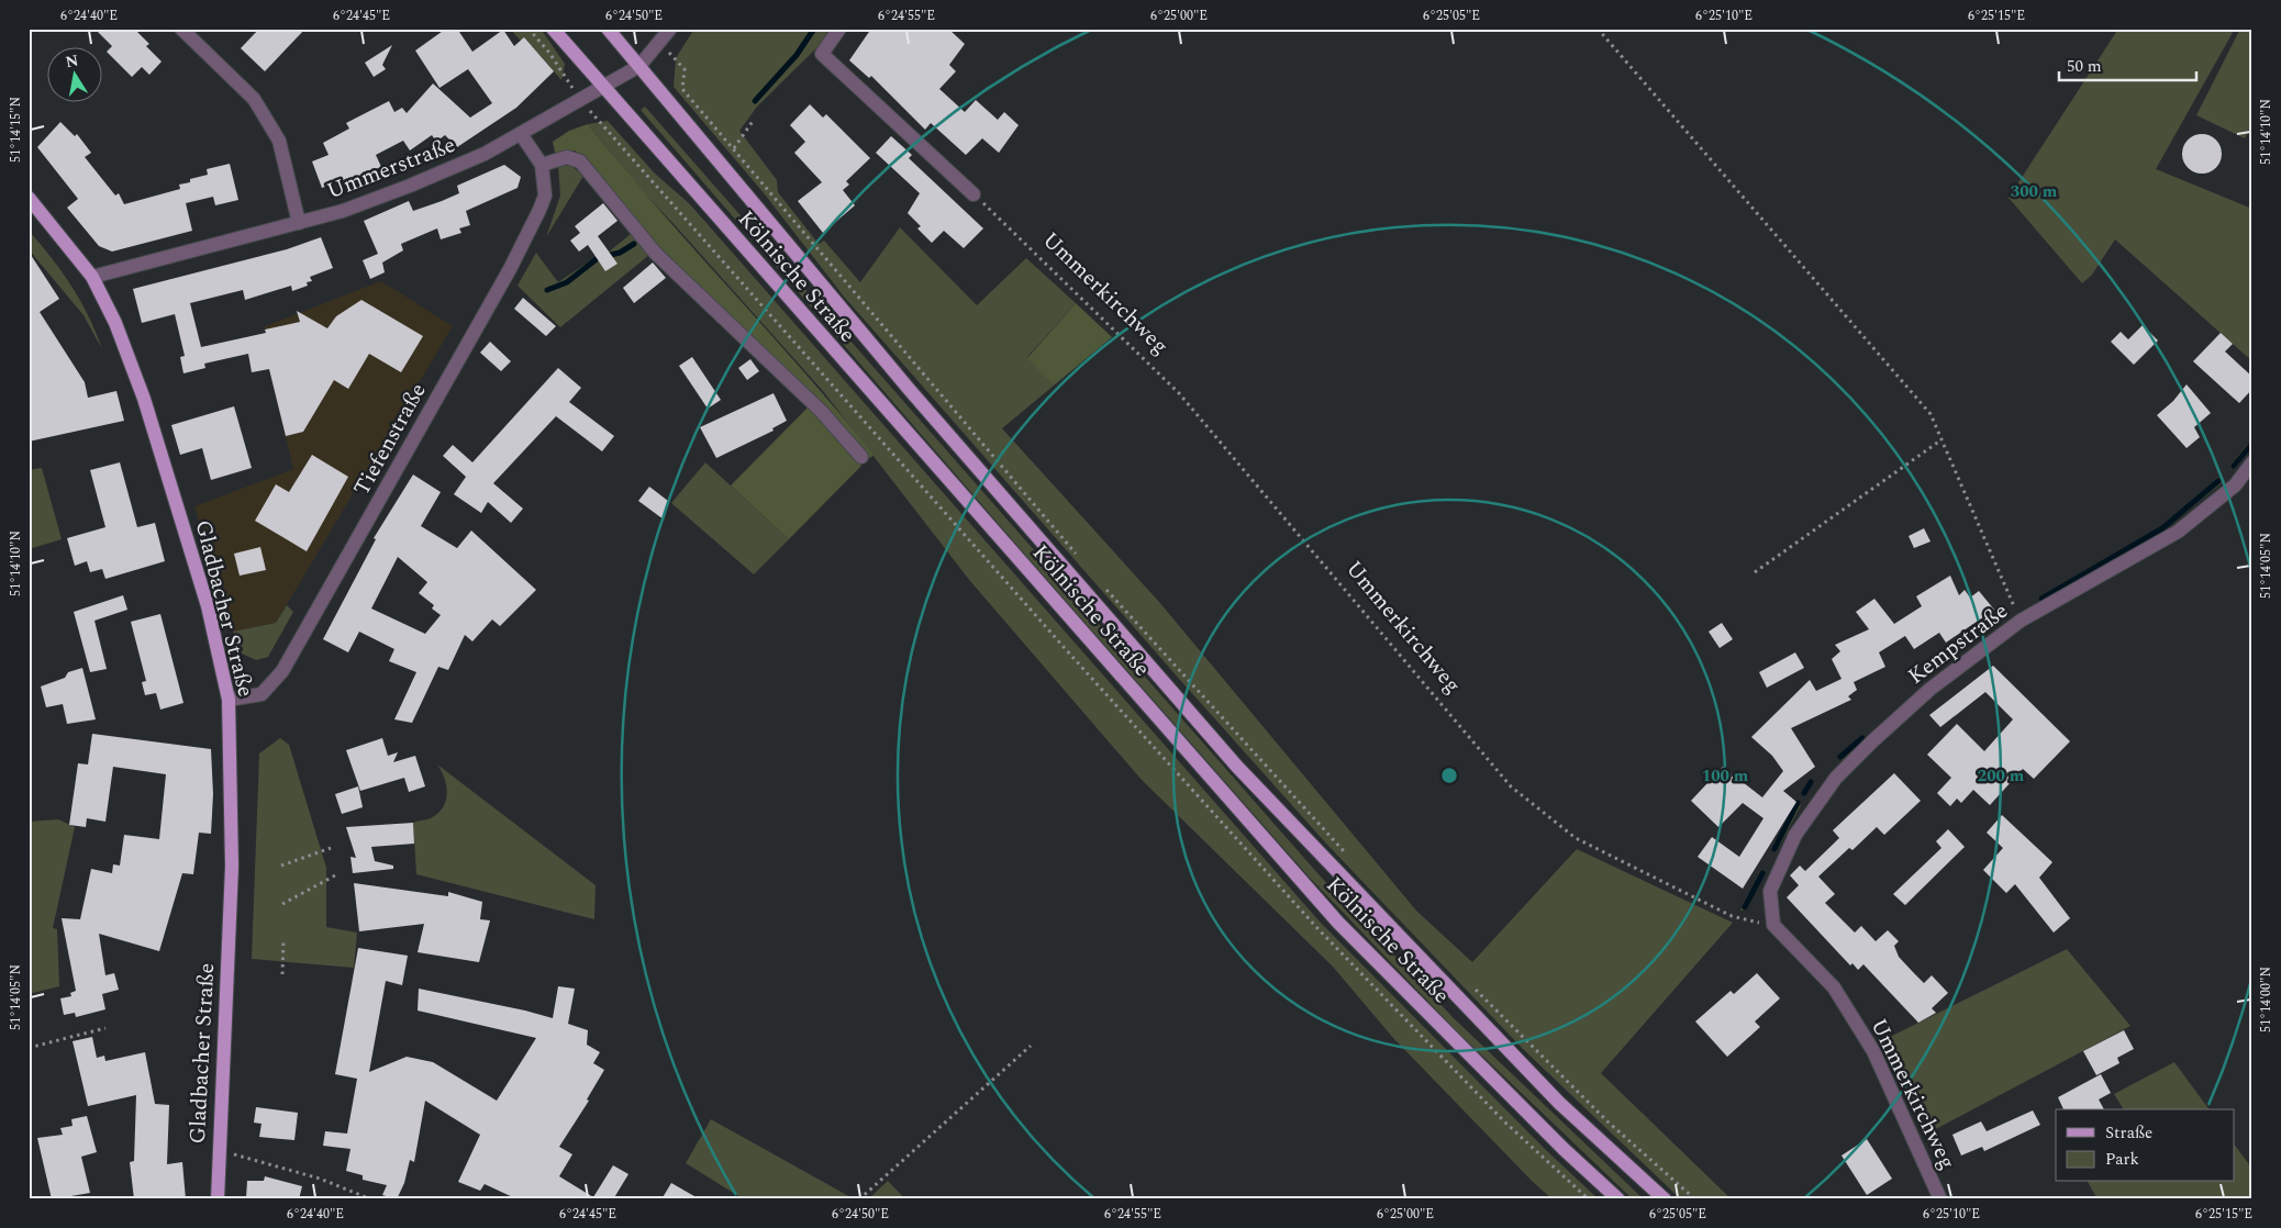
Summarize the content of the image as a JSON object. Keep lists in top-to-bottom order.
{
  "streets": {
    "main road": ["Kölnische Straße", "Gladbacher Straße"],
    "street": [
      "Ummerstraße",
      "Ummerkirchweg",
      "Tiefenstraße",
      "Kempstraße"
    ]
  },
  "crossings": [
    ["Ummerstraße", "Kölnische Straße"],
    ["Ummerstraße", "Tiefenstraße"],
    ["Ummerstraße", "Gladbacher Straße"],
    ["Ummerkirchweg", "Kempstraße"],
    ["Tiefenstraße", "Gladbacher Straße"]
  ],
  "legend": ["Straße", "Park"],
  "scale_bar": "50 m",
  "north": "top",
  "coordinates": [
    "6°24'40\"E",
    "6°24'45\"E",
    "6°24'50\"E",
    "6°24'55\"E",
    "6°25'00\"E",
    "6°25'05\"E",
    "6°25'10\"E",
    "6°25'15\"E",
    "51°14'15\"N",
    "51°14'10\"N",
    "51°14'05\"N",
    "51°14'00\"N"
  ],
  "rings": ["300 m", "100 m", "200 m"]
}
